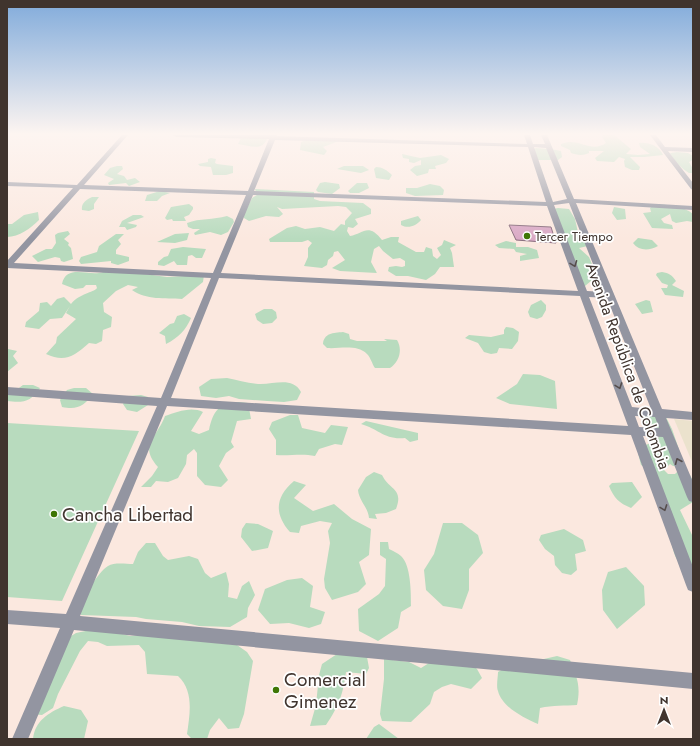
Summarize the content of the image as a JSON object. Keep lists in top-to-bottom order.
{
  "streets": {
    "street": ["Avenida República de Colombia"]
  },
  "places": ["Tercer Tiempo", "Cancha Libertad", "Comercial Gimenez"],
  "north": "top"
}
